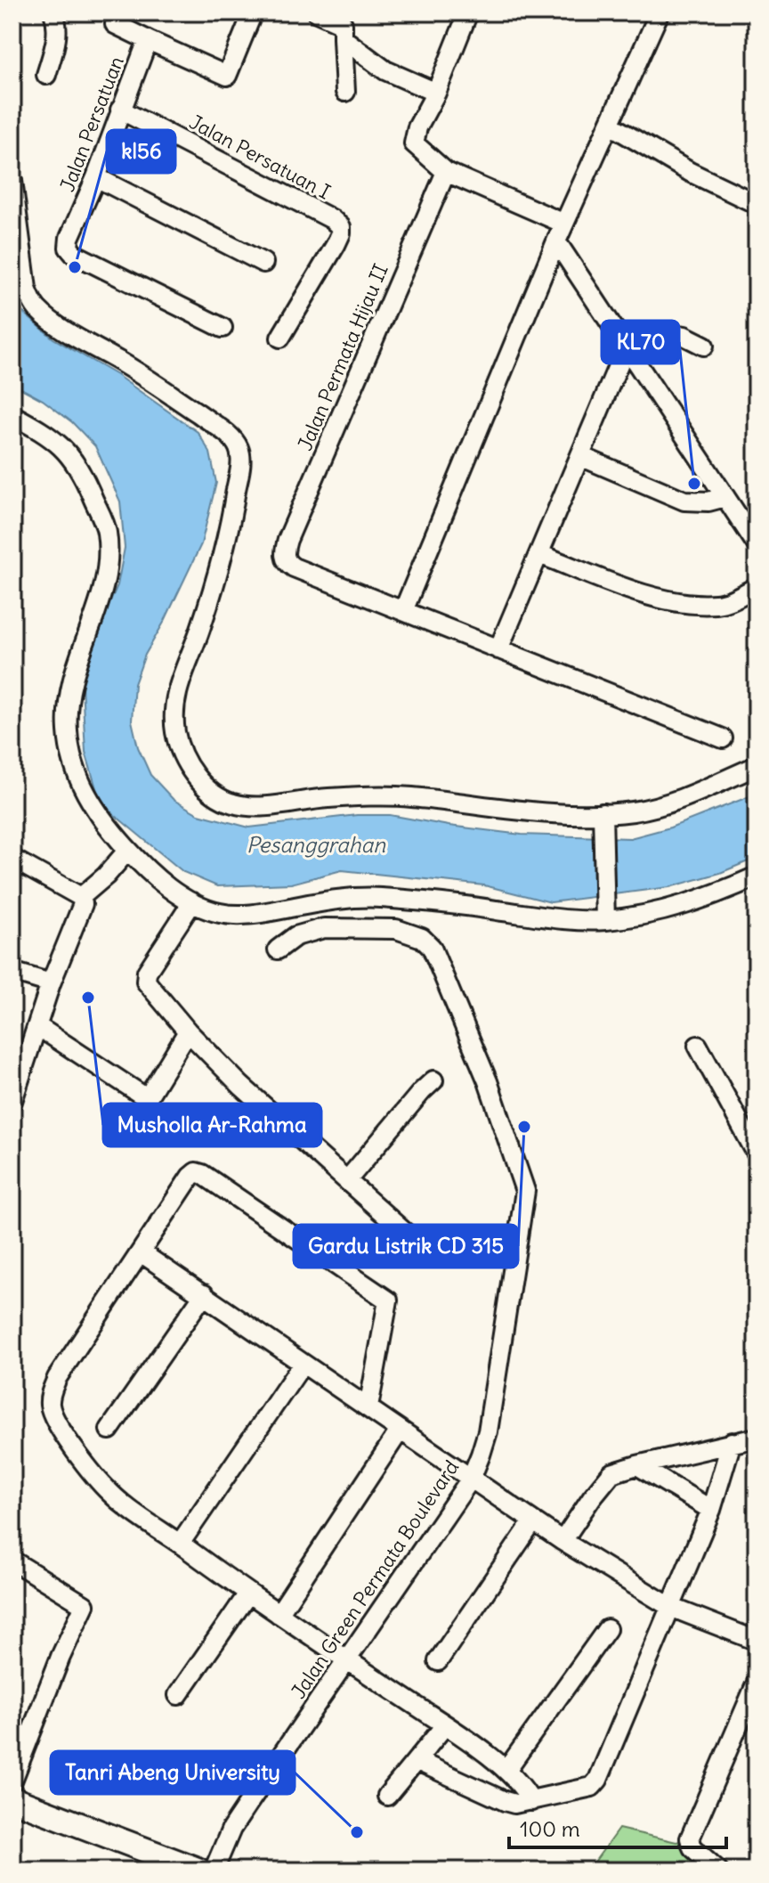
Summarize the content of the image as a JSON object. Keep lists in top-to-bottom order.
{
  "streets": {
    "street": [
      "Jalan Persatuan",
      "Jalan Persatuan I",
      "Jalan Permata Hijau II",
      "Jalan Green Permata Boulevard"
    ]
  },
  "crossings": [
    ["Jalan Persatuan", "Jalan Persatuan I"]
  ],
  "water": ["Pesanggrahan"],
  "places": [
    "kl56",
    "KL70",
    "Musholla Ar-Rahma",
    "Gardu Listrik CD 315",
    "Tanri Abeng University"
  ],
  "scale_bar": "100 m"
}
